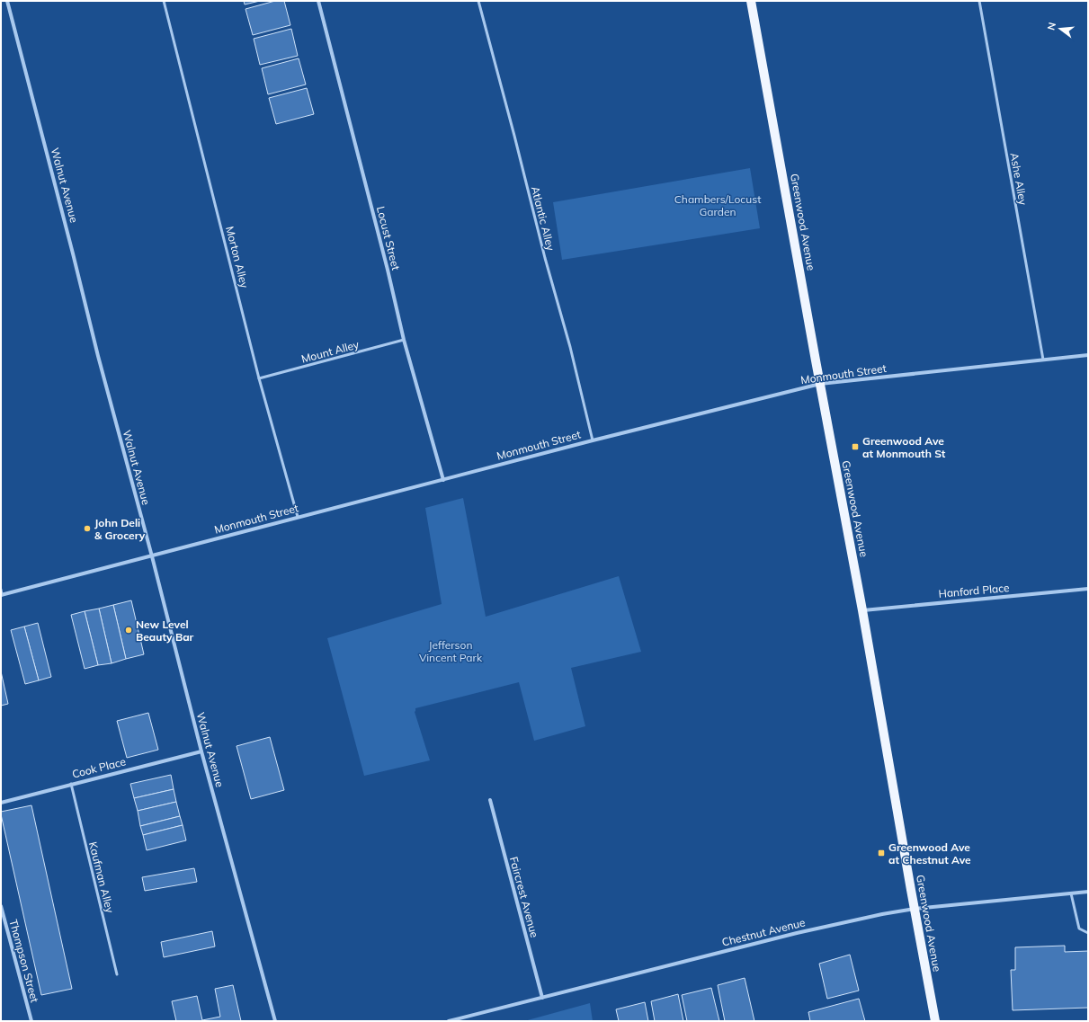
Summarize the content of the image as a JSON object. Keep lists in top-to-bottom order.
{
  "streets": {
    "main road": ["Greenwood Avenue"],
    "street": [
      "Walnut Avenue",
      "Locust Street",
      "Monmouth Street",
      "Hanford Place",
      "Cook Place",
      "Faircrest Avenue",
      "Chestnut Avenue",
      "Thompson Street"
    ],
    "lane": [
      "Ashe Alley",
      "Atlantic Alley",
      "Morton Alley",
      "Mount Alley",
      "Kaufman Alley"
    ]
  },
  "crossings": [
    ["Ashe Alley", "Monmouth Street"],
    ["Walnut Avenue", "Monmouth Street"],
    ["Walnut Avenue", "Cook Place"],
    ["Atlantic Alley", "Monmouth Street"],
    ["Greenwood Avenue", "Monmouth Street"],
    ["Greenwood Avenue", "Hanford Place"],
    ["Greenwood Avenue", "Chestnut Avenue"],
    ["Locust Street", "Mount Alley"],
    ["Locust Street", "Monmouth Street"],
    ["Morton Alley", "Mount Alley"],
    ["Morton Alley", "Monmouth Street"],
    ["Cook Place", "Kaufman Alley"],
    ["Faircrest Avenue", "Chestnut Avenue"]
  ],
  "parks": ["Chambers/Locust Garden", "Jefferson Vincent Park"],
  "places": {
    "transit": ["Greenwood Ave at Monmouth St", "Greenwood Ave at Chestnut Ave"],
    "other": ["John Deli & Grocery", "New Level Beauty Bar"]
  },
  "north": "left"
}
